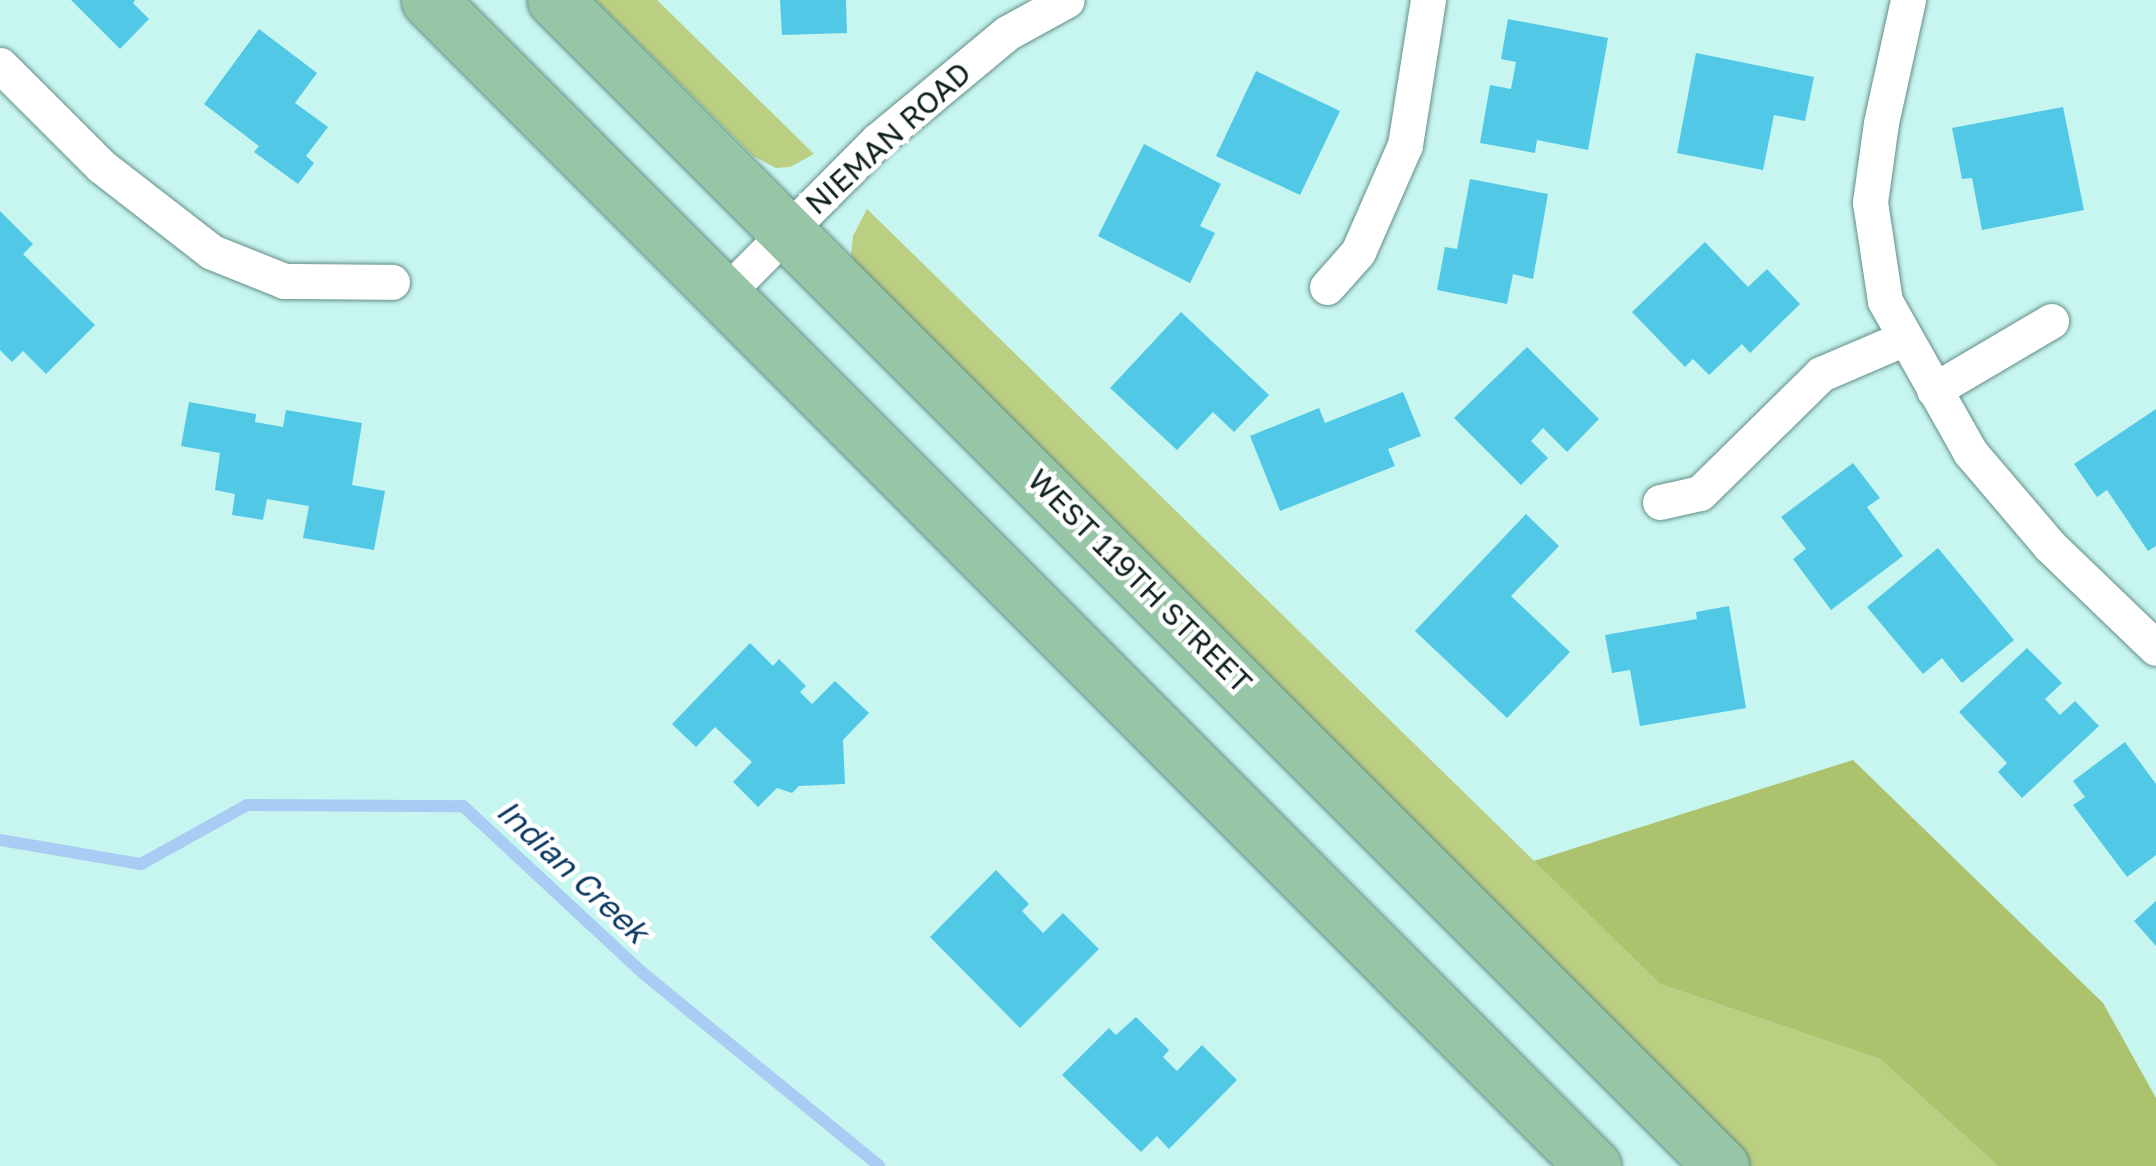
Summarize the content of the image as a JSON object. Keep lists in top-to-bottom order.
{
  "streets": {
    "main road": ["WEST 119TH STREET"],
    "street": ["NIEMAN ROAD"]
  },
  "crossings": [
    ["NIEMAN ROAD", "WEST 119TH STREET"]
  ],
  "water": ["Indian Creek"]
}
